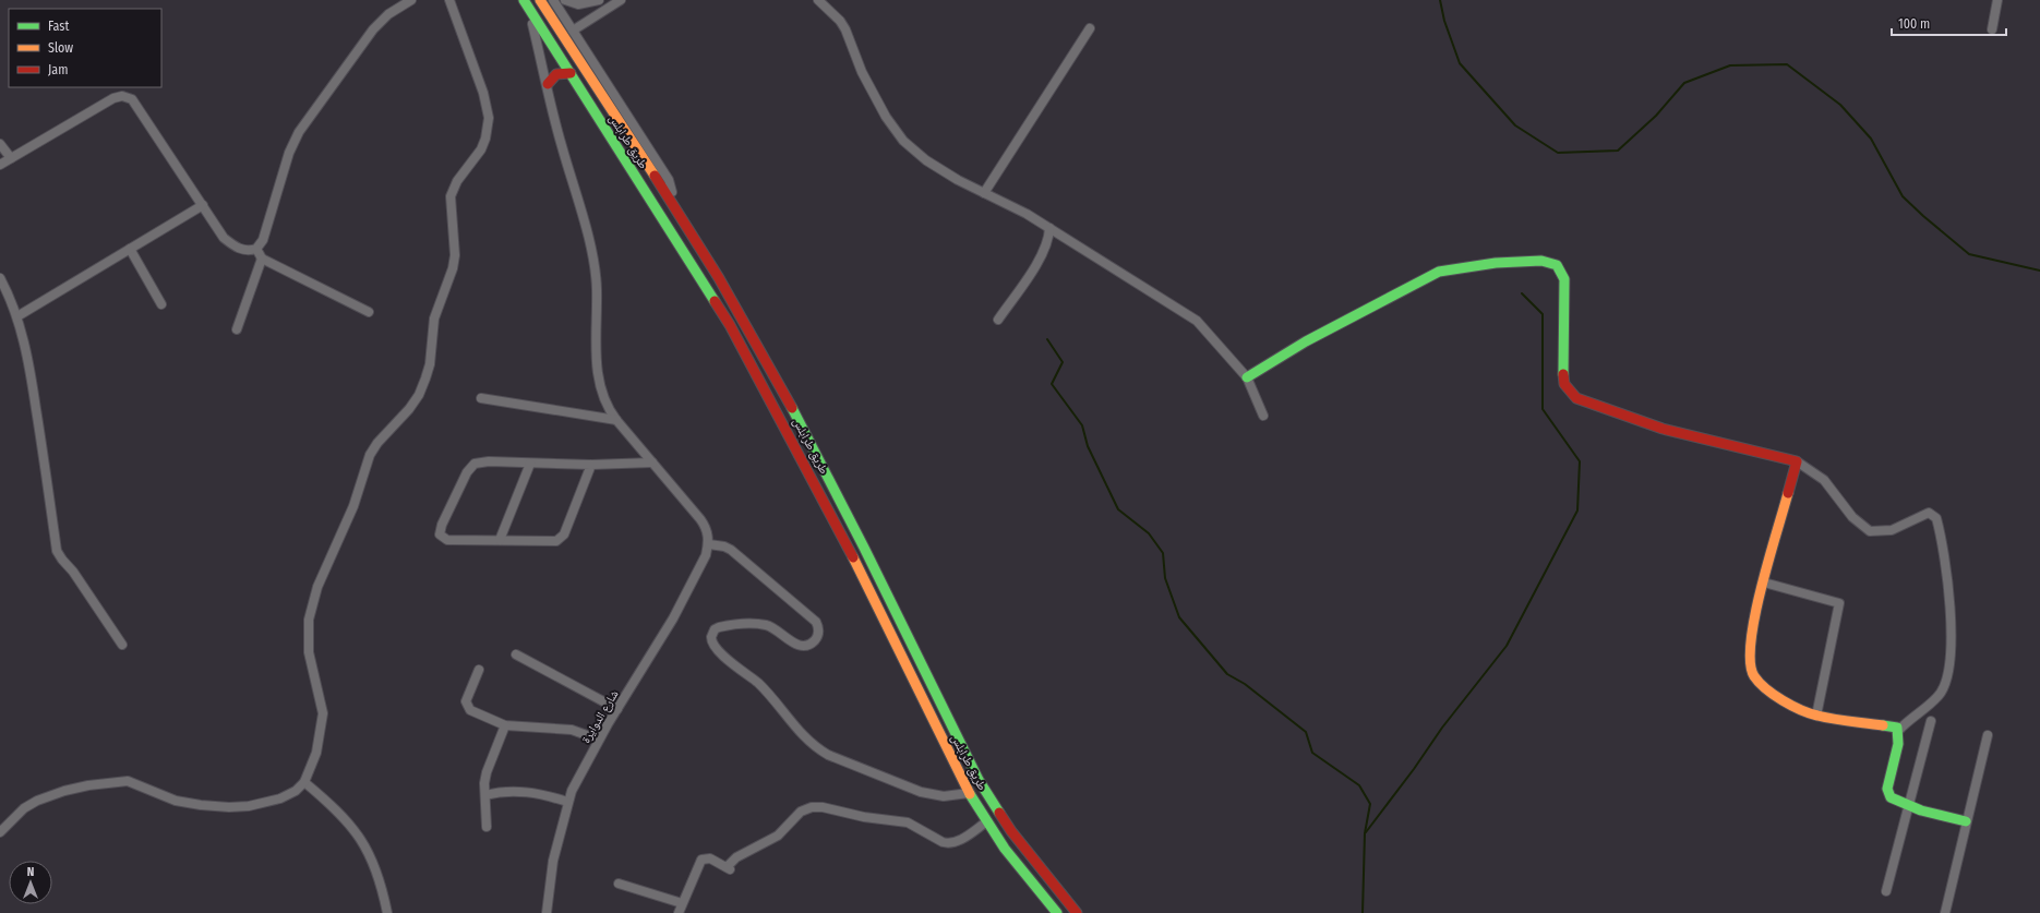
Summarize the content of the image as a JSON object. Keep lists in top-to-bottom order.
{
  "streets": {
    "main road": ["طريق طرابلس"],
    "street": ["شارع الدوايرة"]
  },
  "legend": ["Fast", "Slow", "Jam"],
  "scale_bar": "100 m",
  "north": "top"
}
